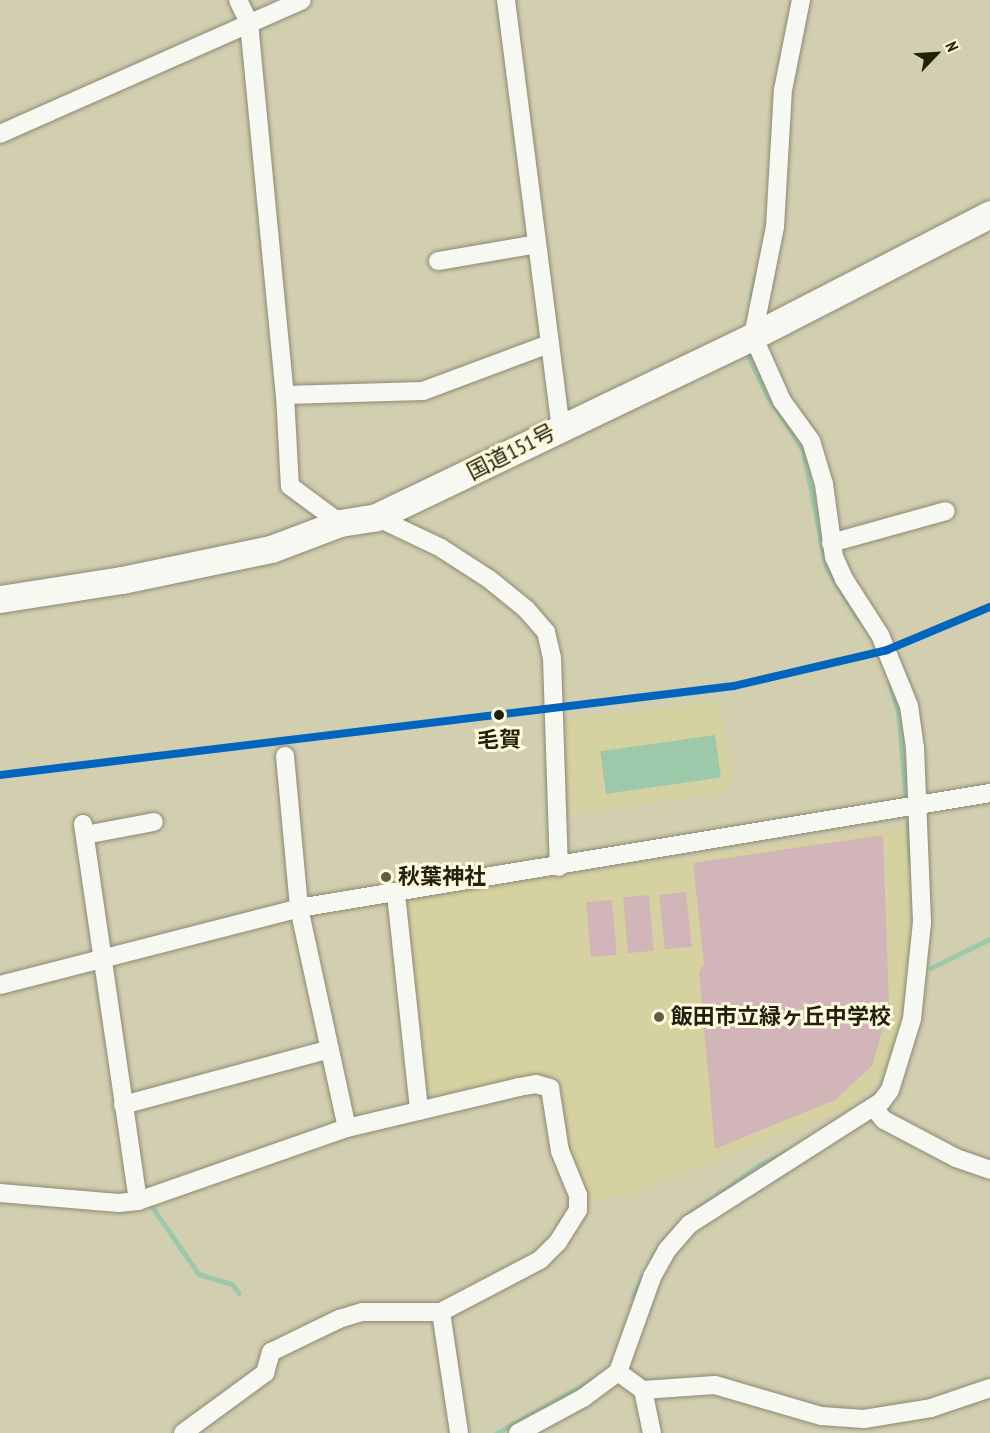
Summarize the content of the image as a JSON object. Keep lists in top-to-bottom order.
{
  "streets": {
    "highway": ["国道151号"]
  },
  "places": ["毛賀", "秋葉神社", "飯田市立緑ヶ丘中学校"],
  "north": "top right"
}
